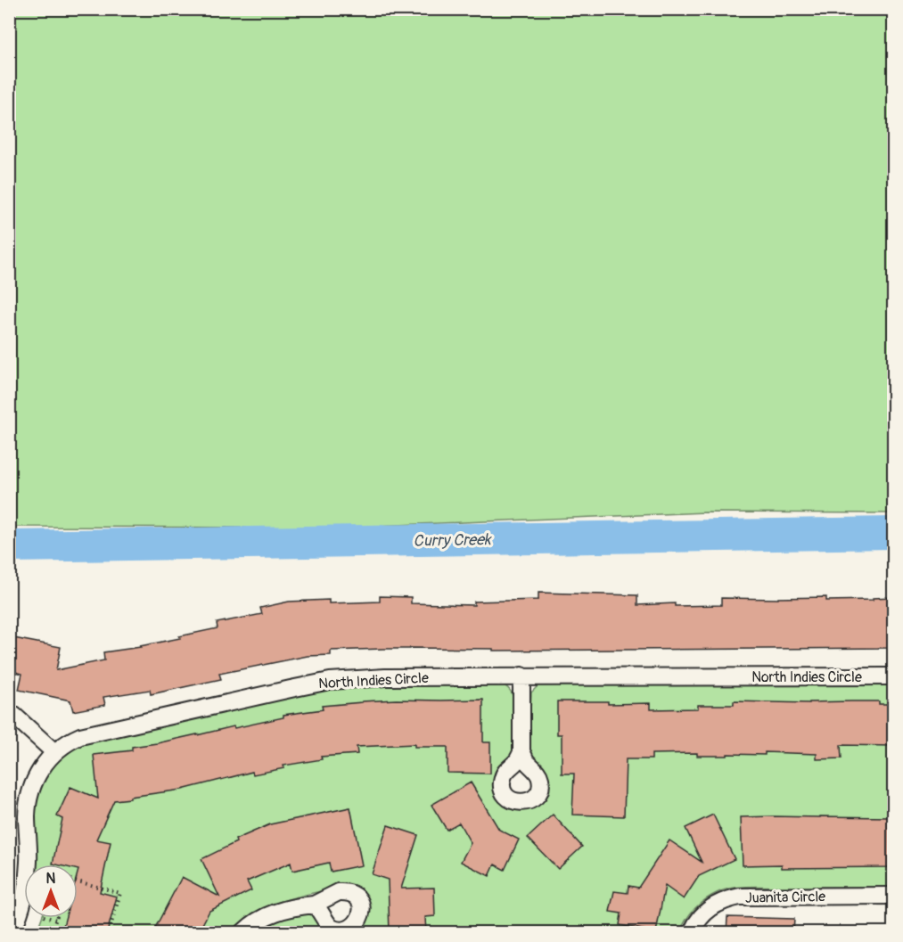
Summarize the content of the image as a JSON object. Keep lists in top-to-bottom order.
{
  "streets": {
    "street": ["North Indies Circle", "Juanita Circle"]
  },
  "water": ["Curry Creek"],
  "north": "top"
}
